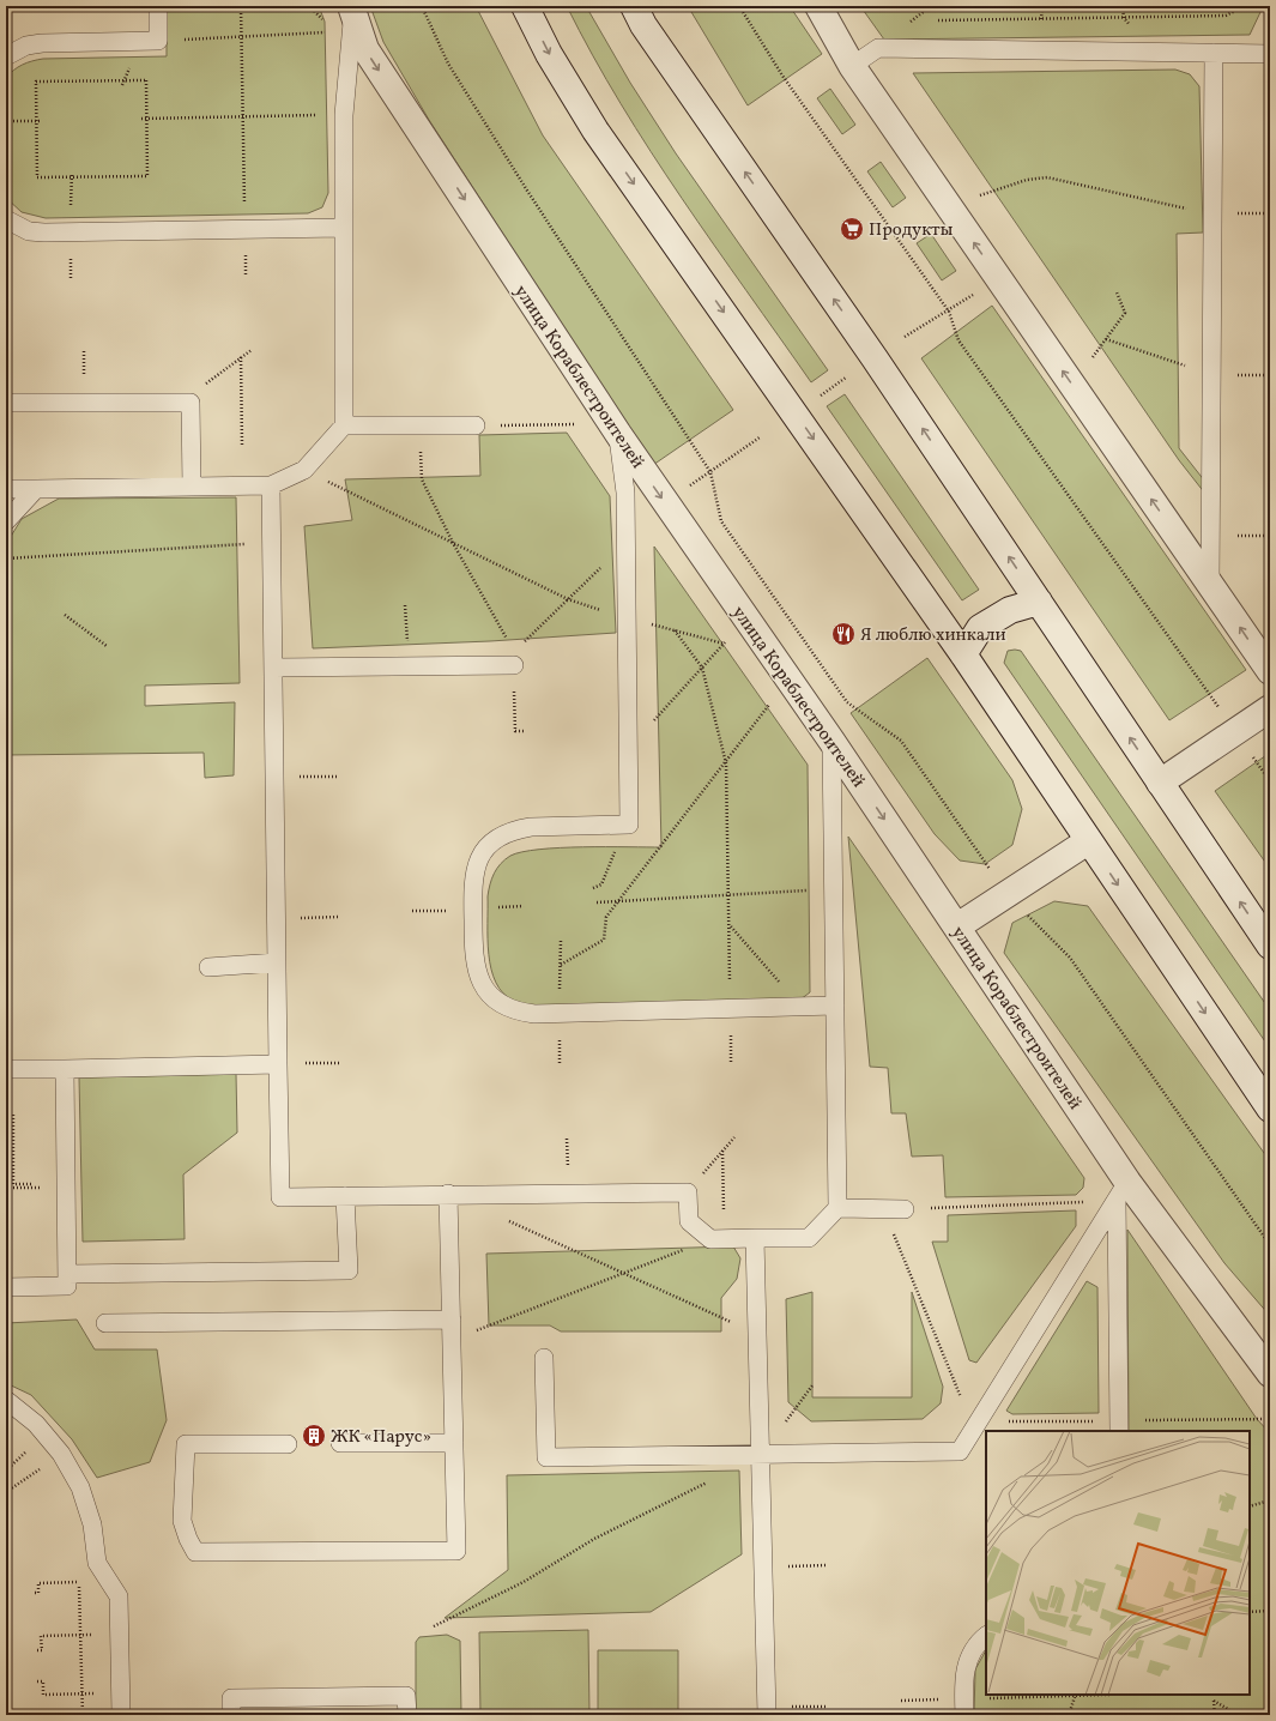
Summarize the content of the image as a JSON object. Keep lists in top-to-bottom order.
{
  "streets": {
    "street": ["улица Кораблестроителей"]
  },
  "places": {
    "supermarket": ["Продукты"],
    "restaurant": ["Я люблю хинкали"],
    "building": ["ЖК «Парус»"]
  }
}
